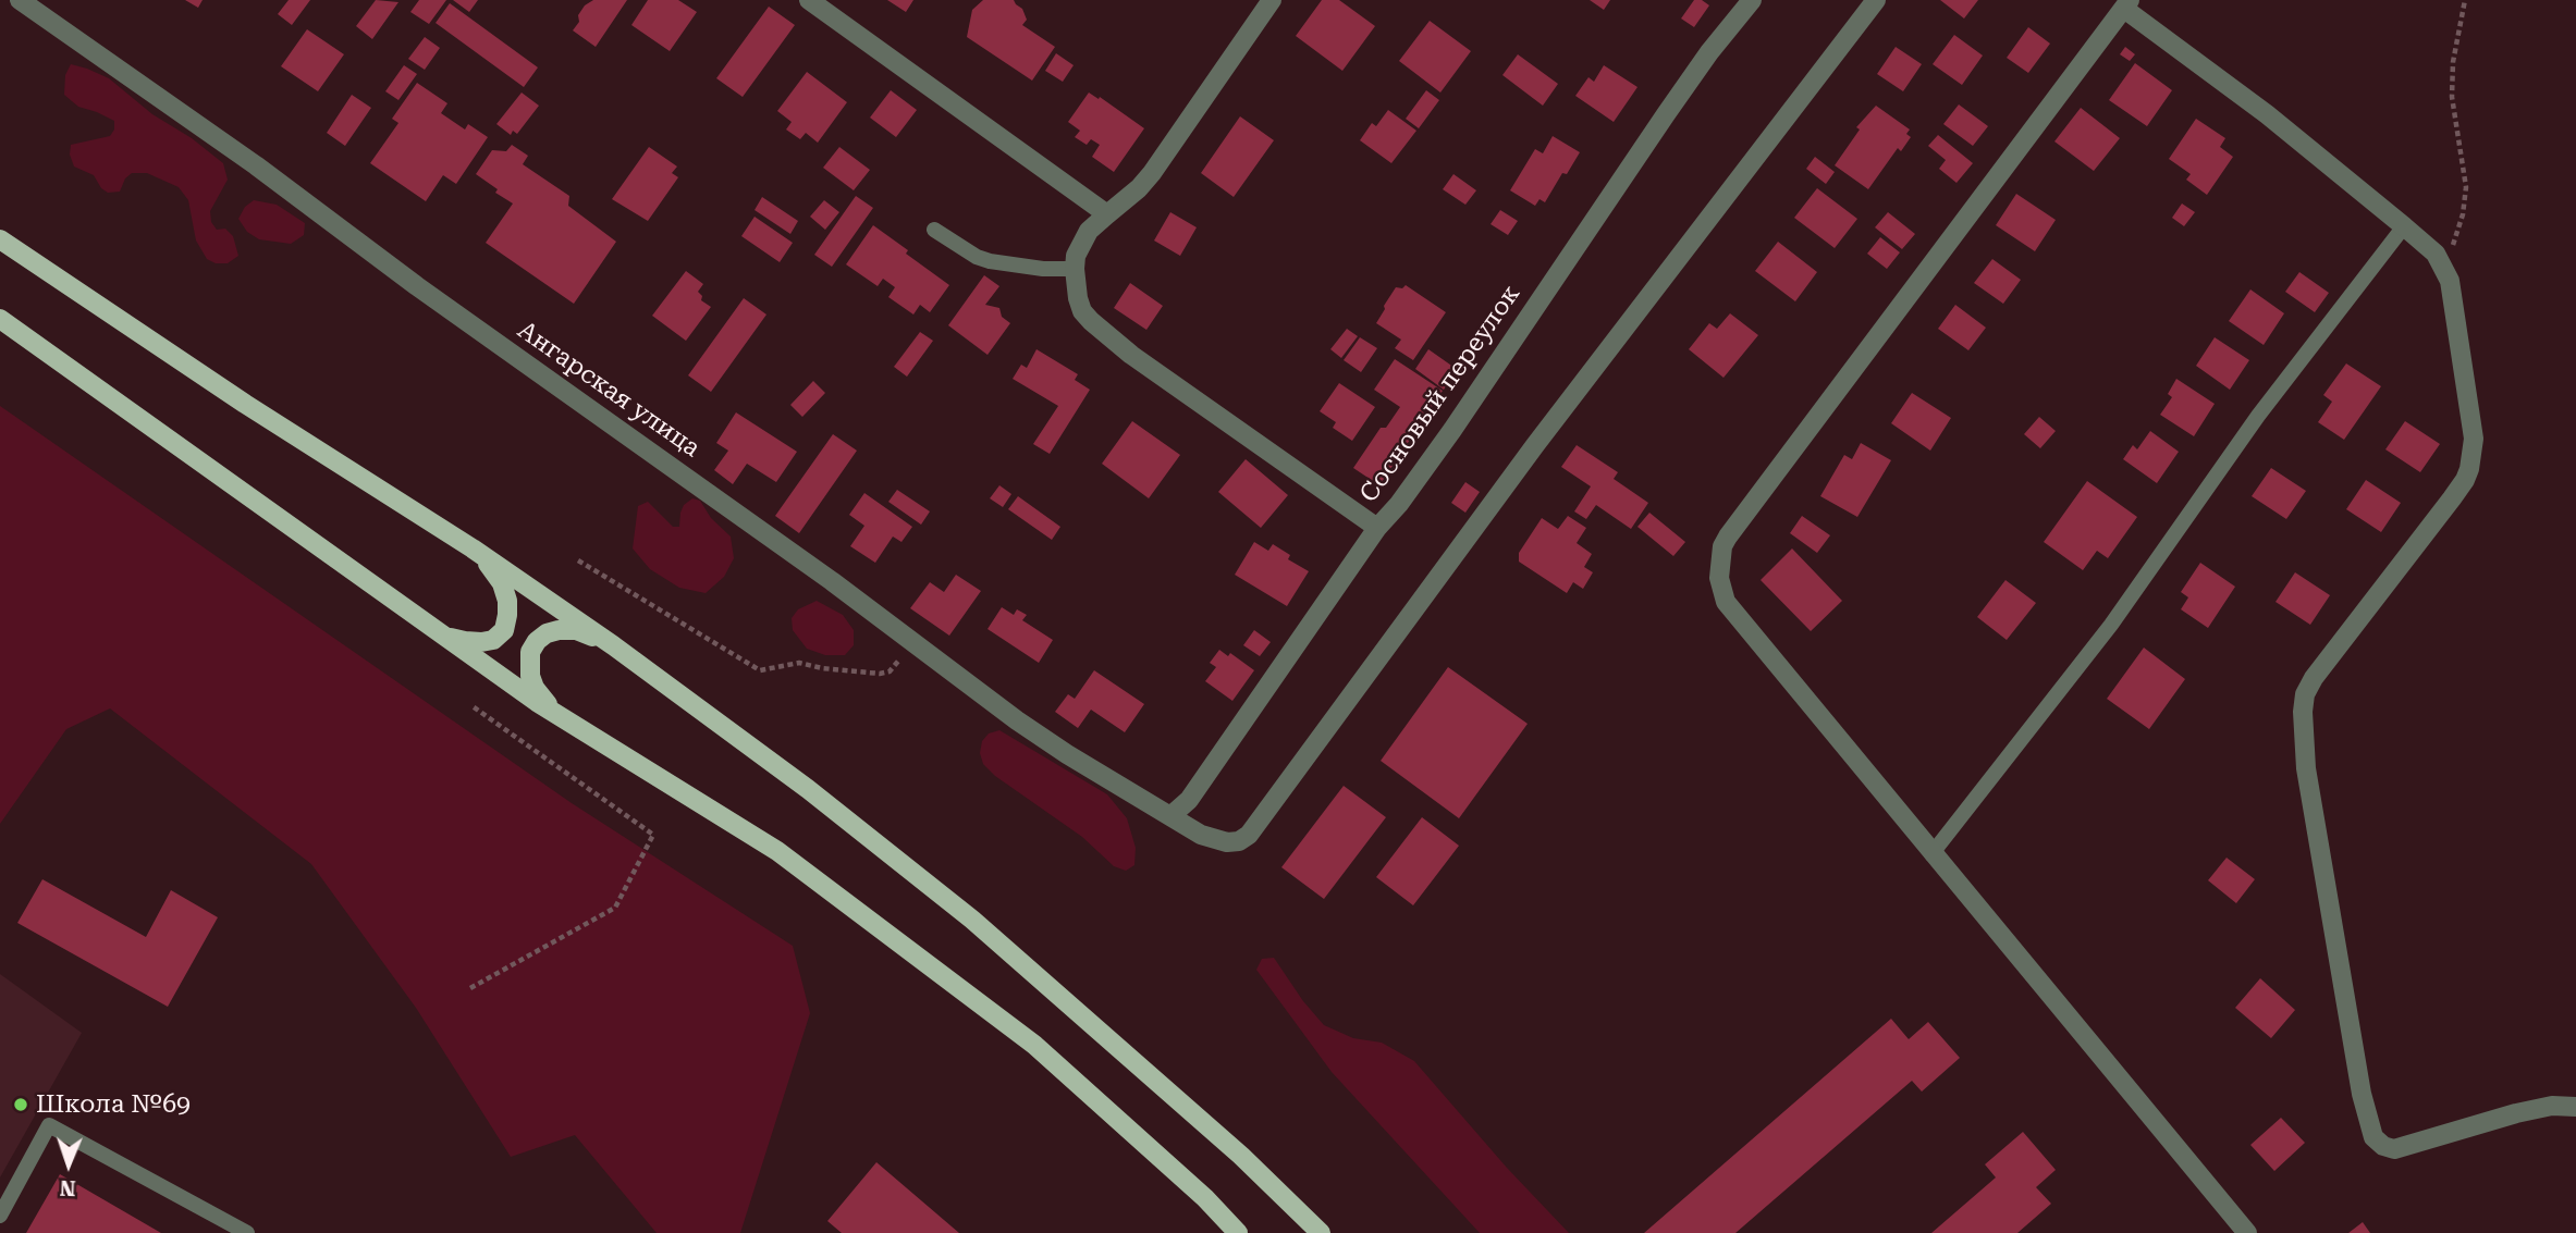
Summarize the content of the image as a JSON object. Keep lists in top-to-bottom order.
{
  "streets": {
    "street": ["Ангарская улица", "Сосновый переулок"]
  },
  "crossings": [
    ["Ангарская улица", "Сосновый переулок"]
  ],
  "places": ["Школа №69"],
  "north": "bottom"
}
